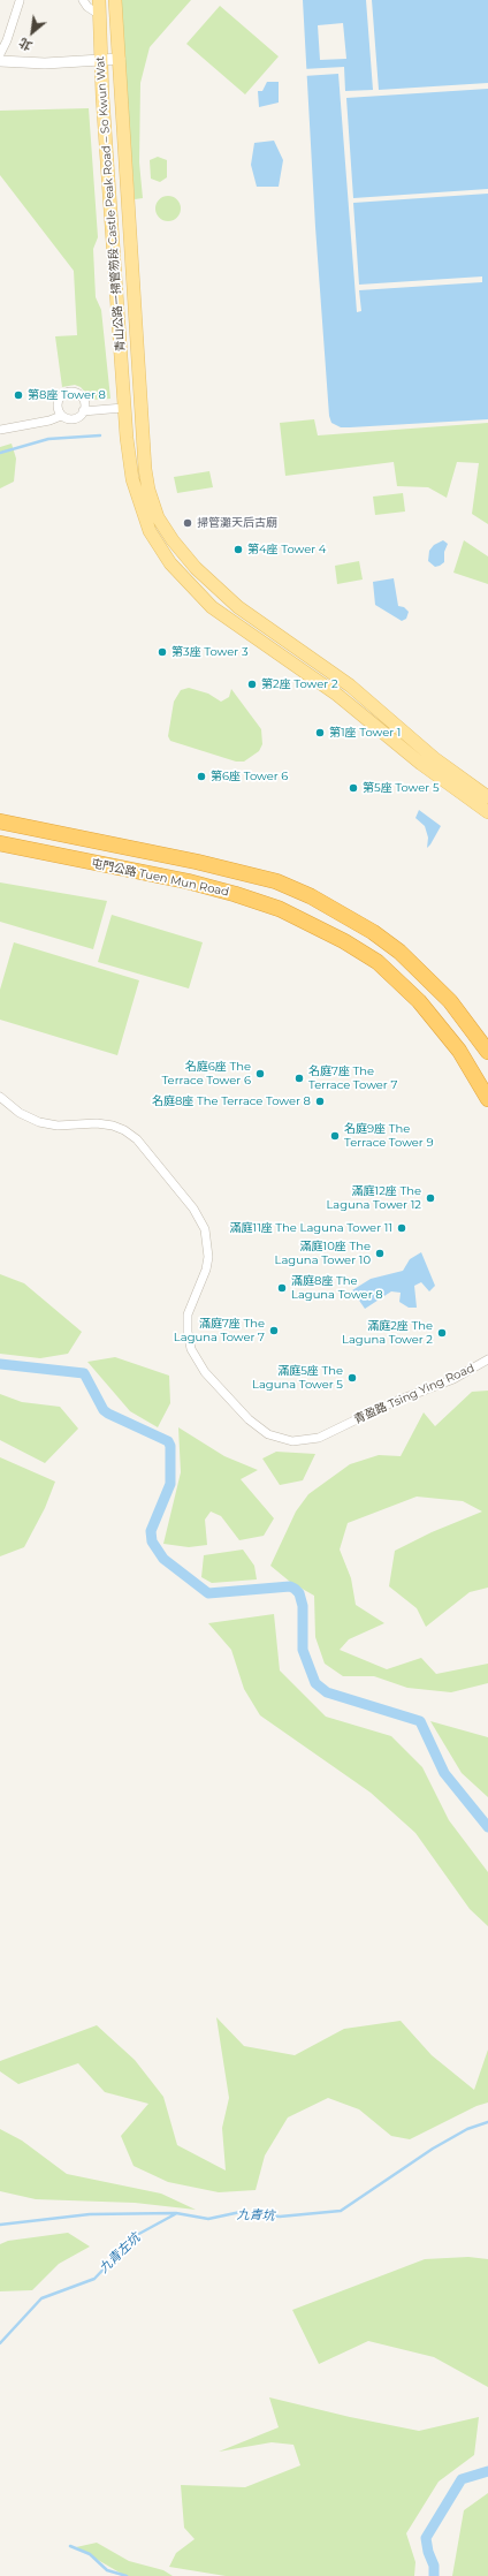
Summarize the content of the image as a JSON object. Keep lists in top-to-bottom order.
{
  "streets": {
    "highway": ["屯門公路 Tuen Mun Road"],
    "main road": ["青山公路－掃管笏段 Castle Peak Road – So Kwun Wat"],
    "street": ["青盈路 Tsing Ying Road"]
  },
  "water": ["九青坑", "九青左坑"],
  "places": [
    "第8座 Tower 8",
    "掃管灘天后古廟",
    "第4座 Tower 4",
    "第3座 Tower 3",
    "第2座 Tower 2",
    "第1座 Tower 1",
    "第6座 Tower 6",
    "第5座 Tower 5",
    "名庭6座 The Terrace Tower 6",
    "名庭7座 The Terrace Tower 7",
    "名庭8座 The Terrace Tower 8",
    "名庭9座 The Terrace Tower 9",
    "滿庭12座 The Laguna Tower 12",
    "滿庭11座 The Laguna Tower 11",
    "滿庭10座 The Laguna Tower 10",
    "滿庭8座 The Laguna Tower 8",
    "滿庭7座 The Laguna Tower 7",
    "滿庭2座 The Laguna Tower 2",
    "滿庭5座 The Laguna Tower 5"
  ],
  "north": "bottom left"
}
